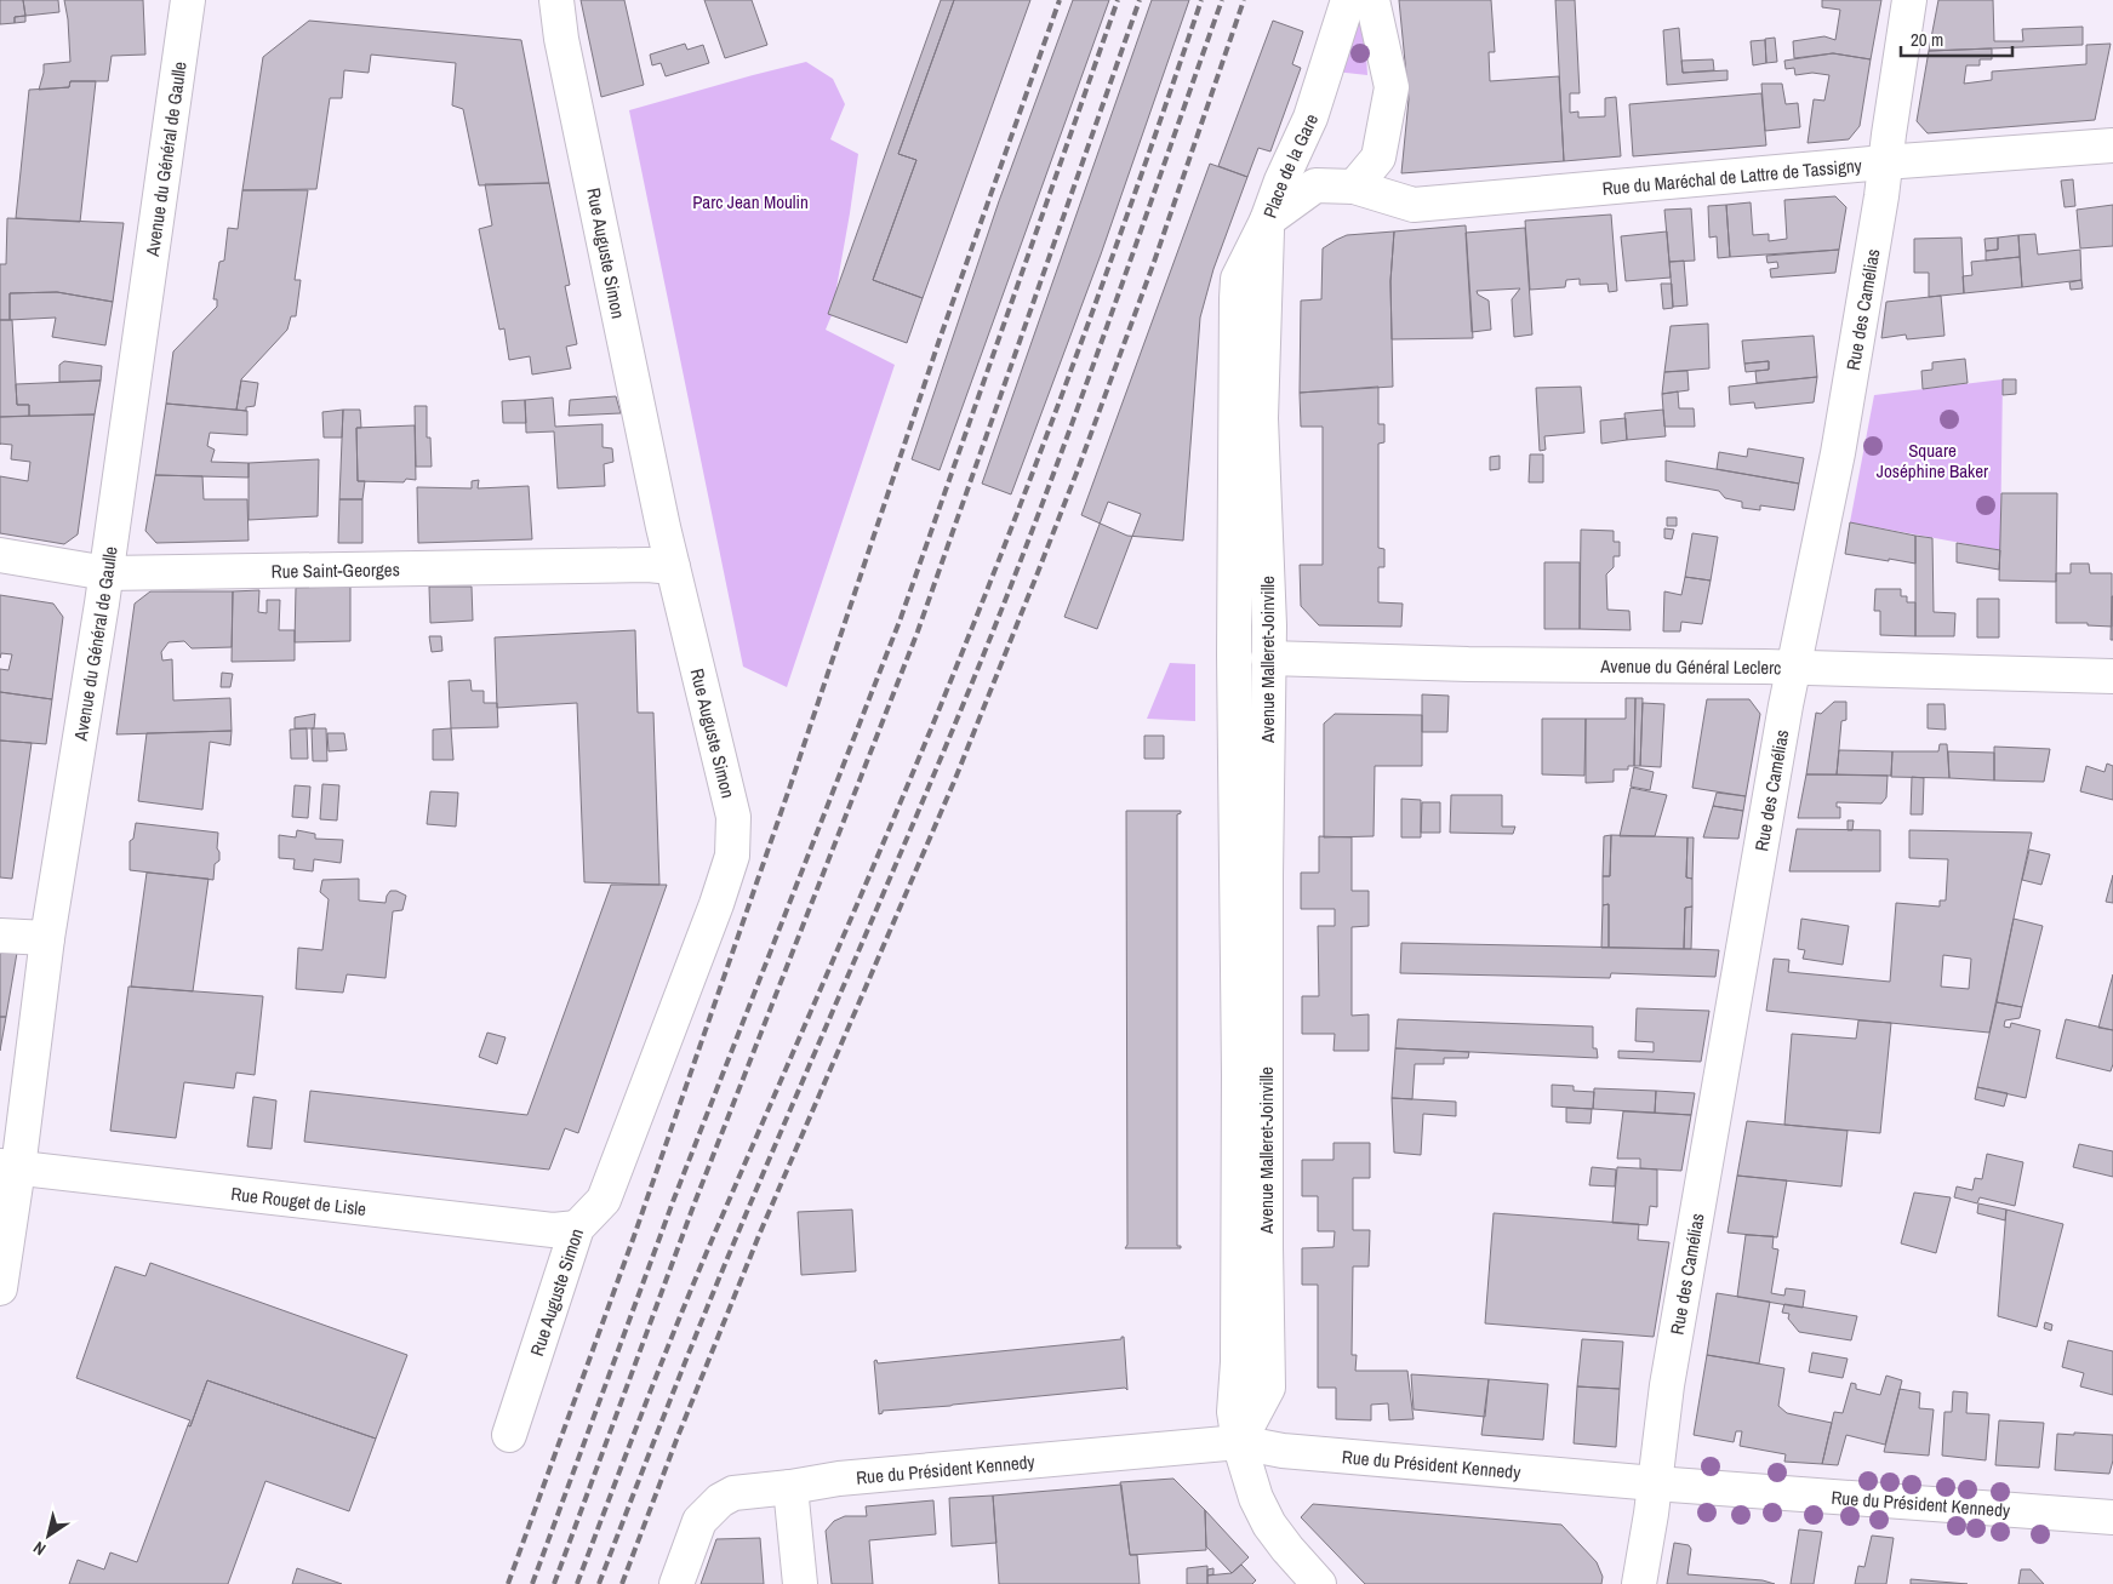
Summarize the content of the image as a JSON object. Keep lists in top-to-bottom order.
{
  "streets": {
    "street": [
      "Avenue du Général de Gaulle",
      "Place de la Gare",
      "Rue du Maréchal de Lattre de Tassigny",
      "Rue Auguste Simon",
      "Rue des Camélias",
      "Rue Saint-Georges",
      "Avenue Malleret-Joinville",
      "Avenue du Général Leclerc",
      "Rue Rouget de Lisle",
      "Rue du Président Kennedy"
    ]
  },
  "crossings": [
    ["Avenue du Général de Gaulle", "Rue Saint-Georges"],
    ["Avenue du Général de Gaulle", "Rue Rouget de Lisle"],
    ["Place de la Gare", "Rue du Maréchal de Lattre de Tassigny"],
    ["Place de la Gare", "Avenue Malleret-Joinville"],
    ["Rue du Maréchal de Lattre de Tassigny", "Rue des Camélias"],
    ["Rue Auguste Simon", "Rue Saint-Georges"],
    ["Rue Auguste Simon", "Rue Rouget de Lisle"],
    ["Rue des Camélias", "Avenue du Général Leclerc"],
    ["Rue des Camélias", "Rue du Président Kennedy"],
    ["Avenue Malleret-Joinville", "Avenue du Général Leclerc"],
    ["Avenue Malleret-Joinville", "Rue du Président Kennedy"]
  ],
  "parks": ["Parc Jean Moulin", "Square Joséphine Baker"],
  "scale_bar": "20 m",
  "north": "bottom left"
}
